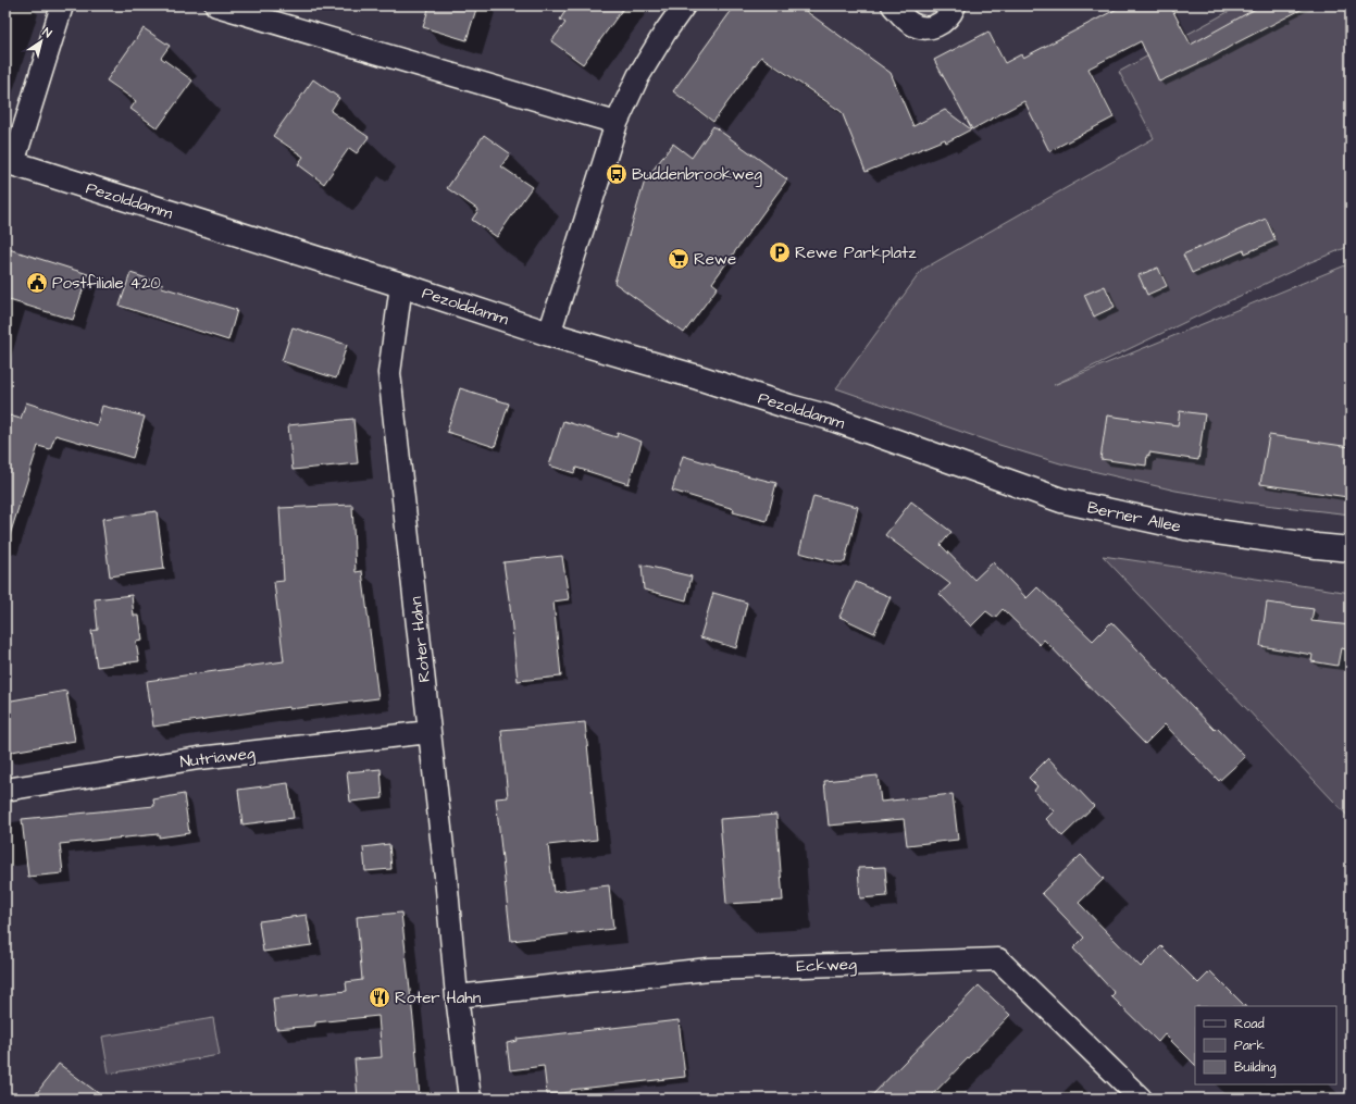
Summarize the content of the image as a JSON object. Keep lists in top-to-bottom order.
{
  "streets": {
    "street": [
      "Pezolddamm",
      "Berner Allee",
      "Roter Hahn",
      "Nutriaweg",
      "Eckweg"
    ]
  },
  "crossings": [
    ["Pezolddamm", "Berner Allee"],
    ["Pezolddamm", "Roter Hahn"],
    ["Roter Hahn", "Nutriaweg"],
    ["Roter Hahn", "Eckweg"]
  ],
  "places": {
    "bus stop": ["Buddenbrookweg"],
    "parking": ["Rewe Parkplatz"],
    "supermarket": ["Rewe"],
    "public building": ["Postfiliale 420"],
    "restaurant": ["Roter Hahn"]
  },
  "legend": ["Road", "Park", "Building"],
  "north": "top right"
}
